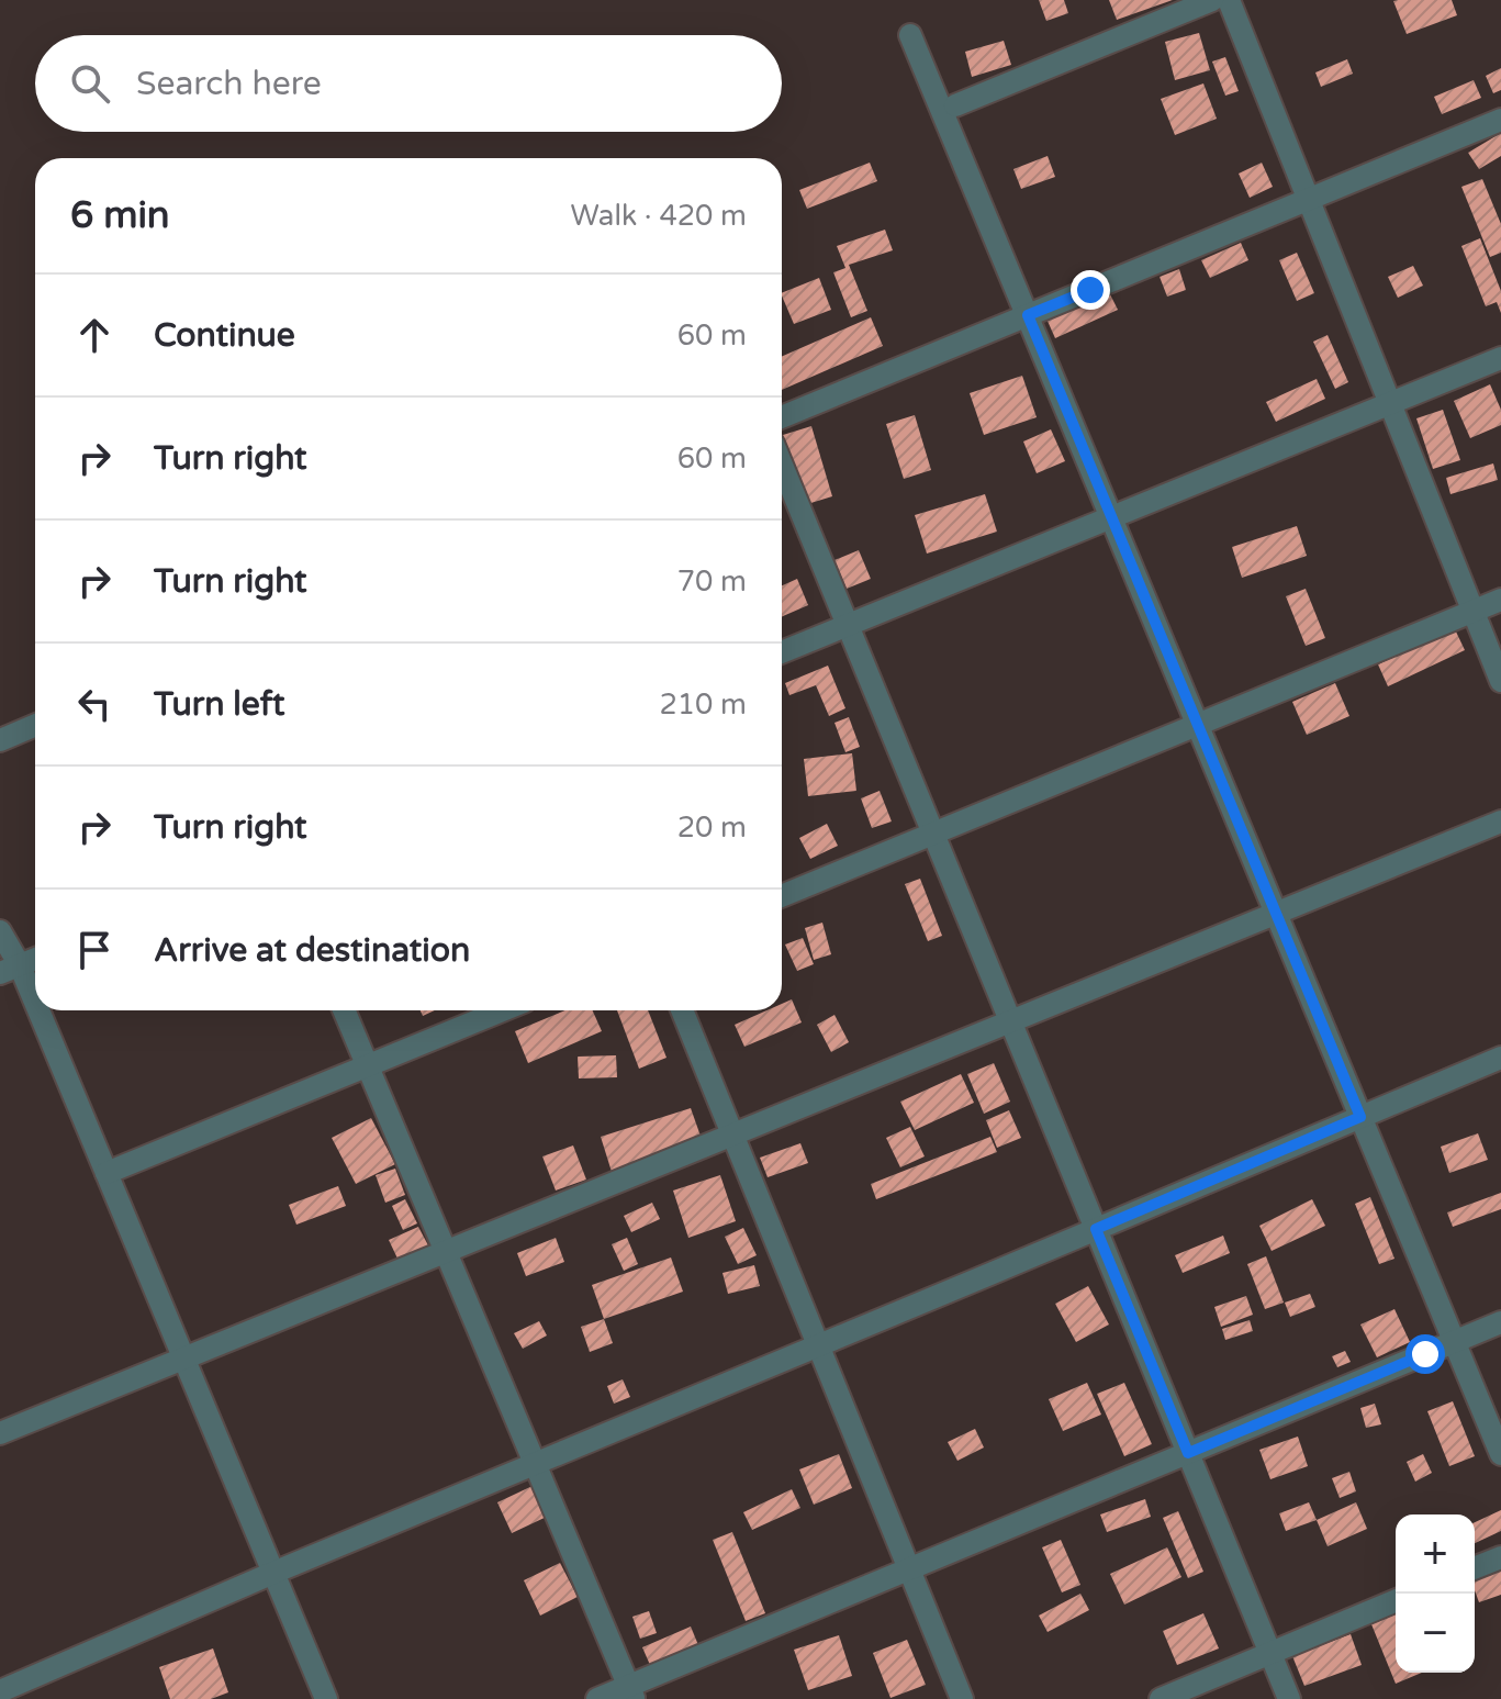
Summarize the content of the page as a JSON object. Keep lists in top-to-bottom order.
{
  "page": {
    "search": "Search here",
    "heading": ["6 min", "Walk · 420 m"],
    "list": [
      ["Continue", "60 m"],
      ["Turn right", "60 m"],
      ["Turn right", "70 m"],
      ["Turn left", "210 m"],
      ["Turn right", "20 m"],
      "Arrive at destination"
    ],
    "map_buttons": ["+", "−"]
  }
}
